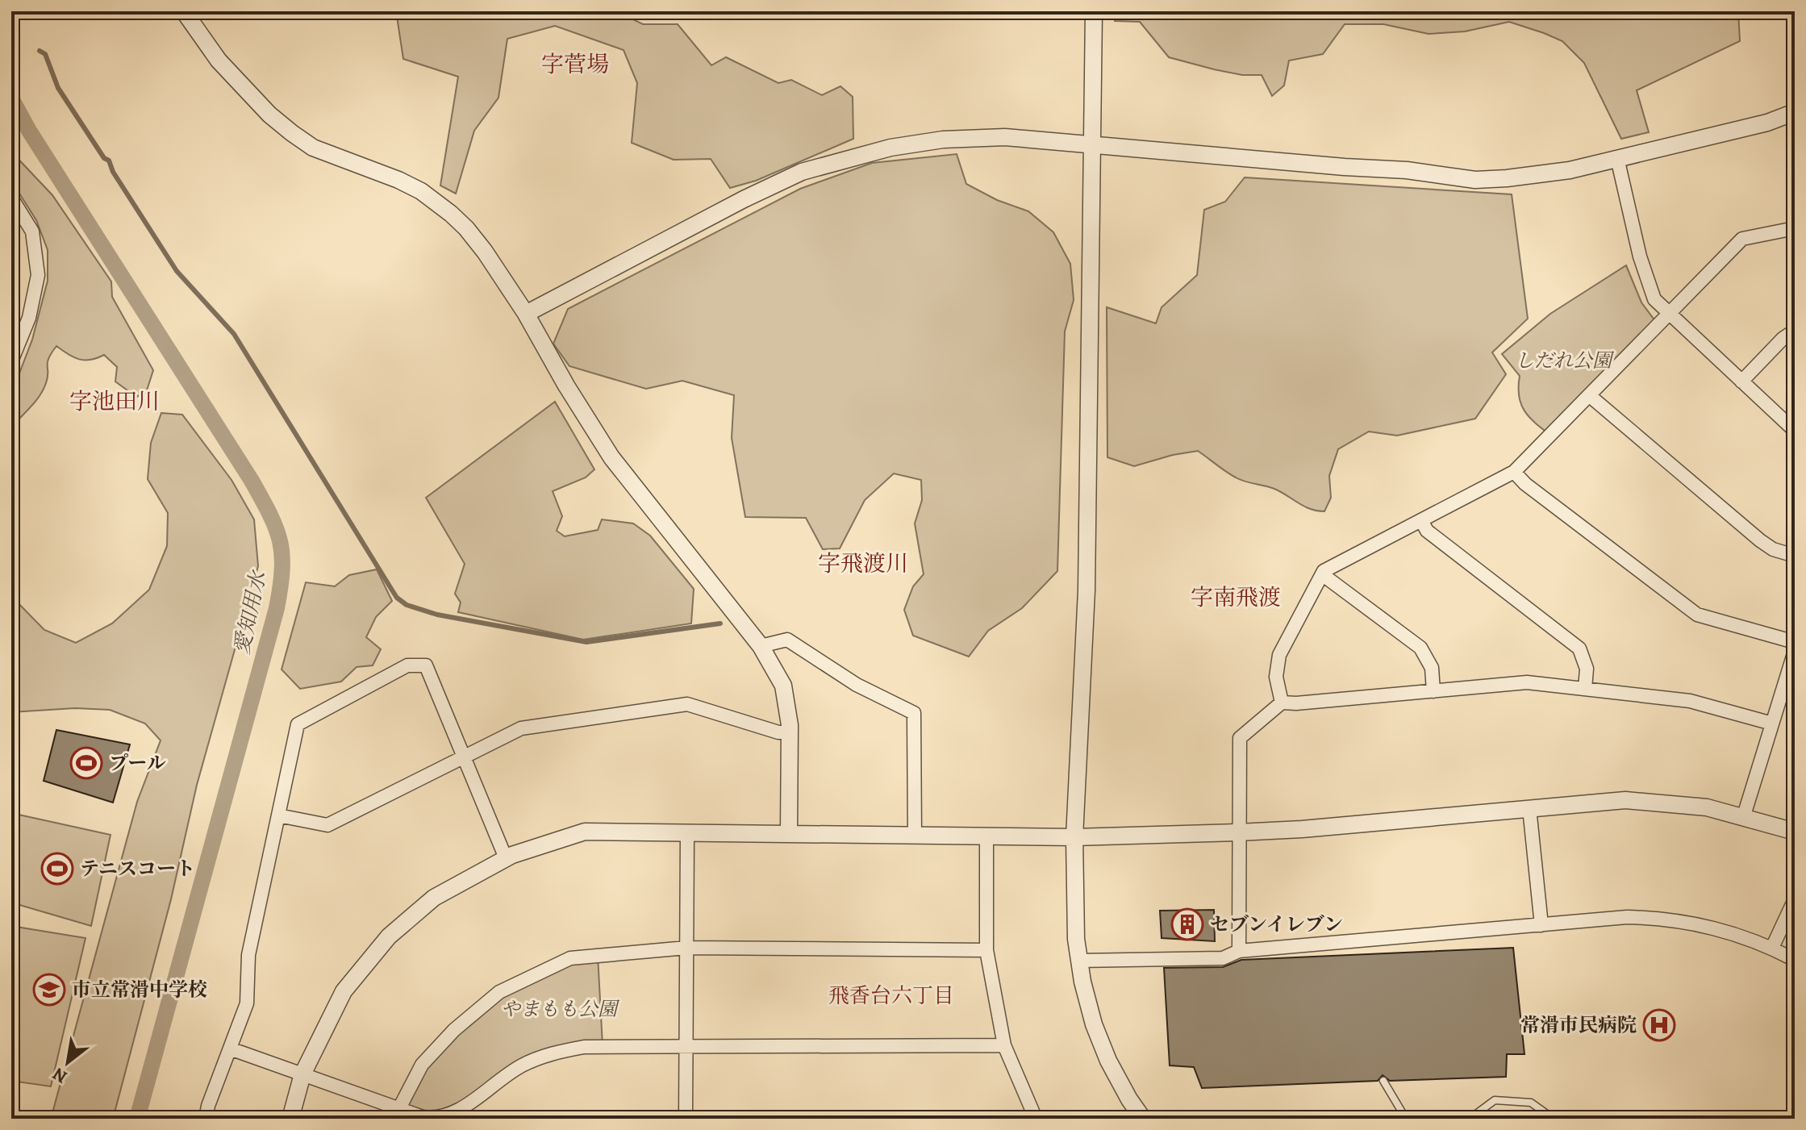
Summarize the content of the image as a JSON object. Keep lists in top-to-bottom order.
{
  "districts": [
    "字菅場",
    "字池田川",
    "字飛渡川",
    "字南飛渡",
    "飛香台六丁目"
  ],
  "water": ["愛知用水"],
  "parks": ["しだれ公園", "やまもも公園"],
  "places": {
    "sports": ["プール", "テニスコート"],
    "building": ["セブンイレブン"],
    "school or university": ["市立常滑中学校"],
    "hospital": ["常滑市民病院"]
  },
  "north": "bottom left"
}
